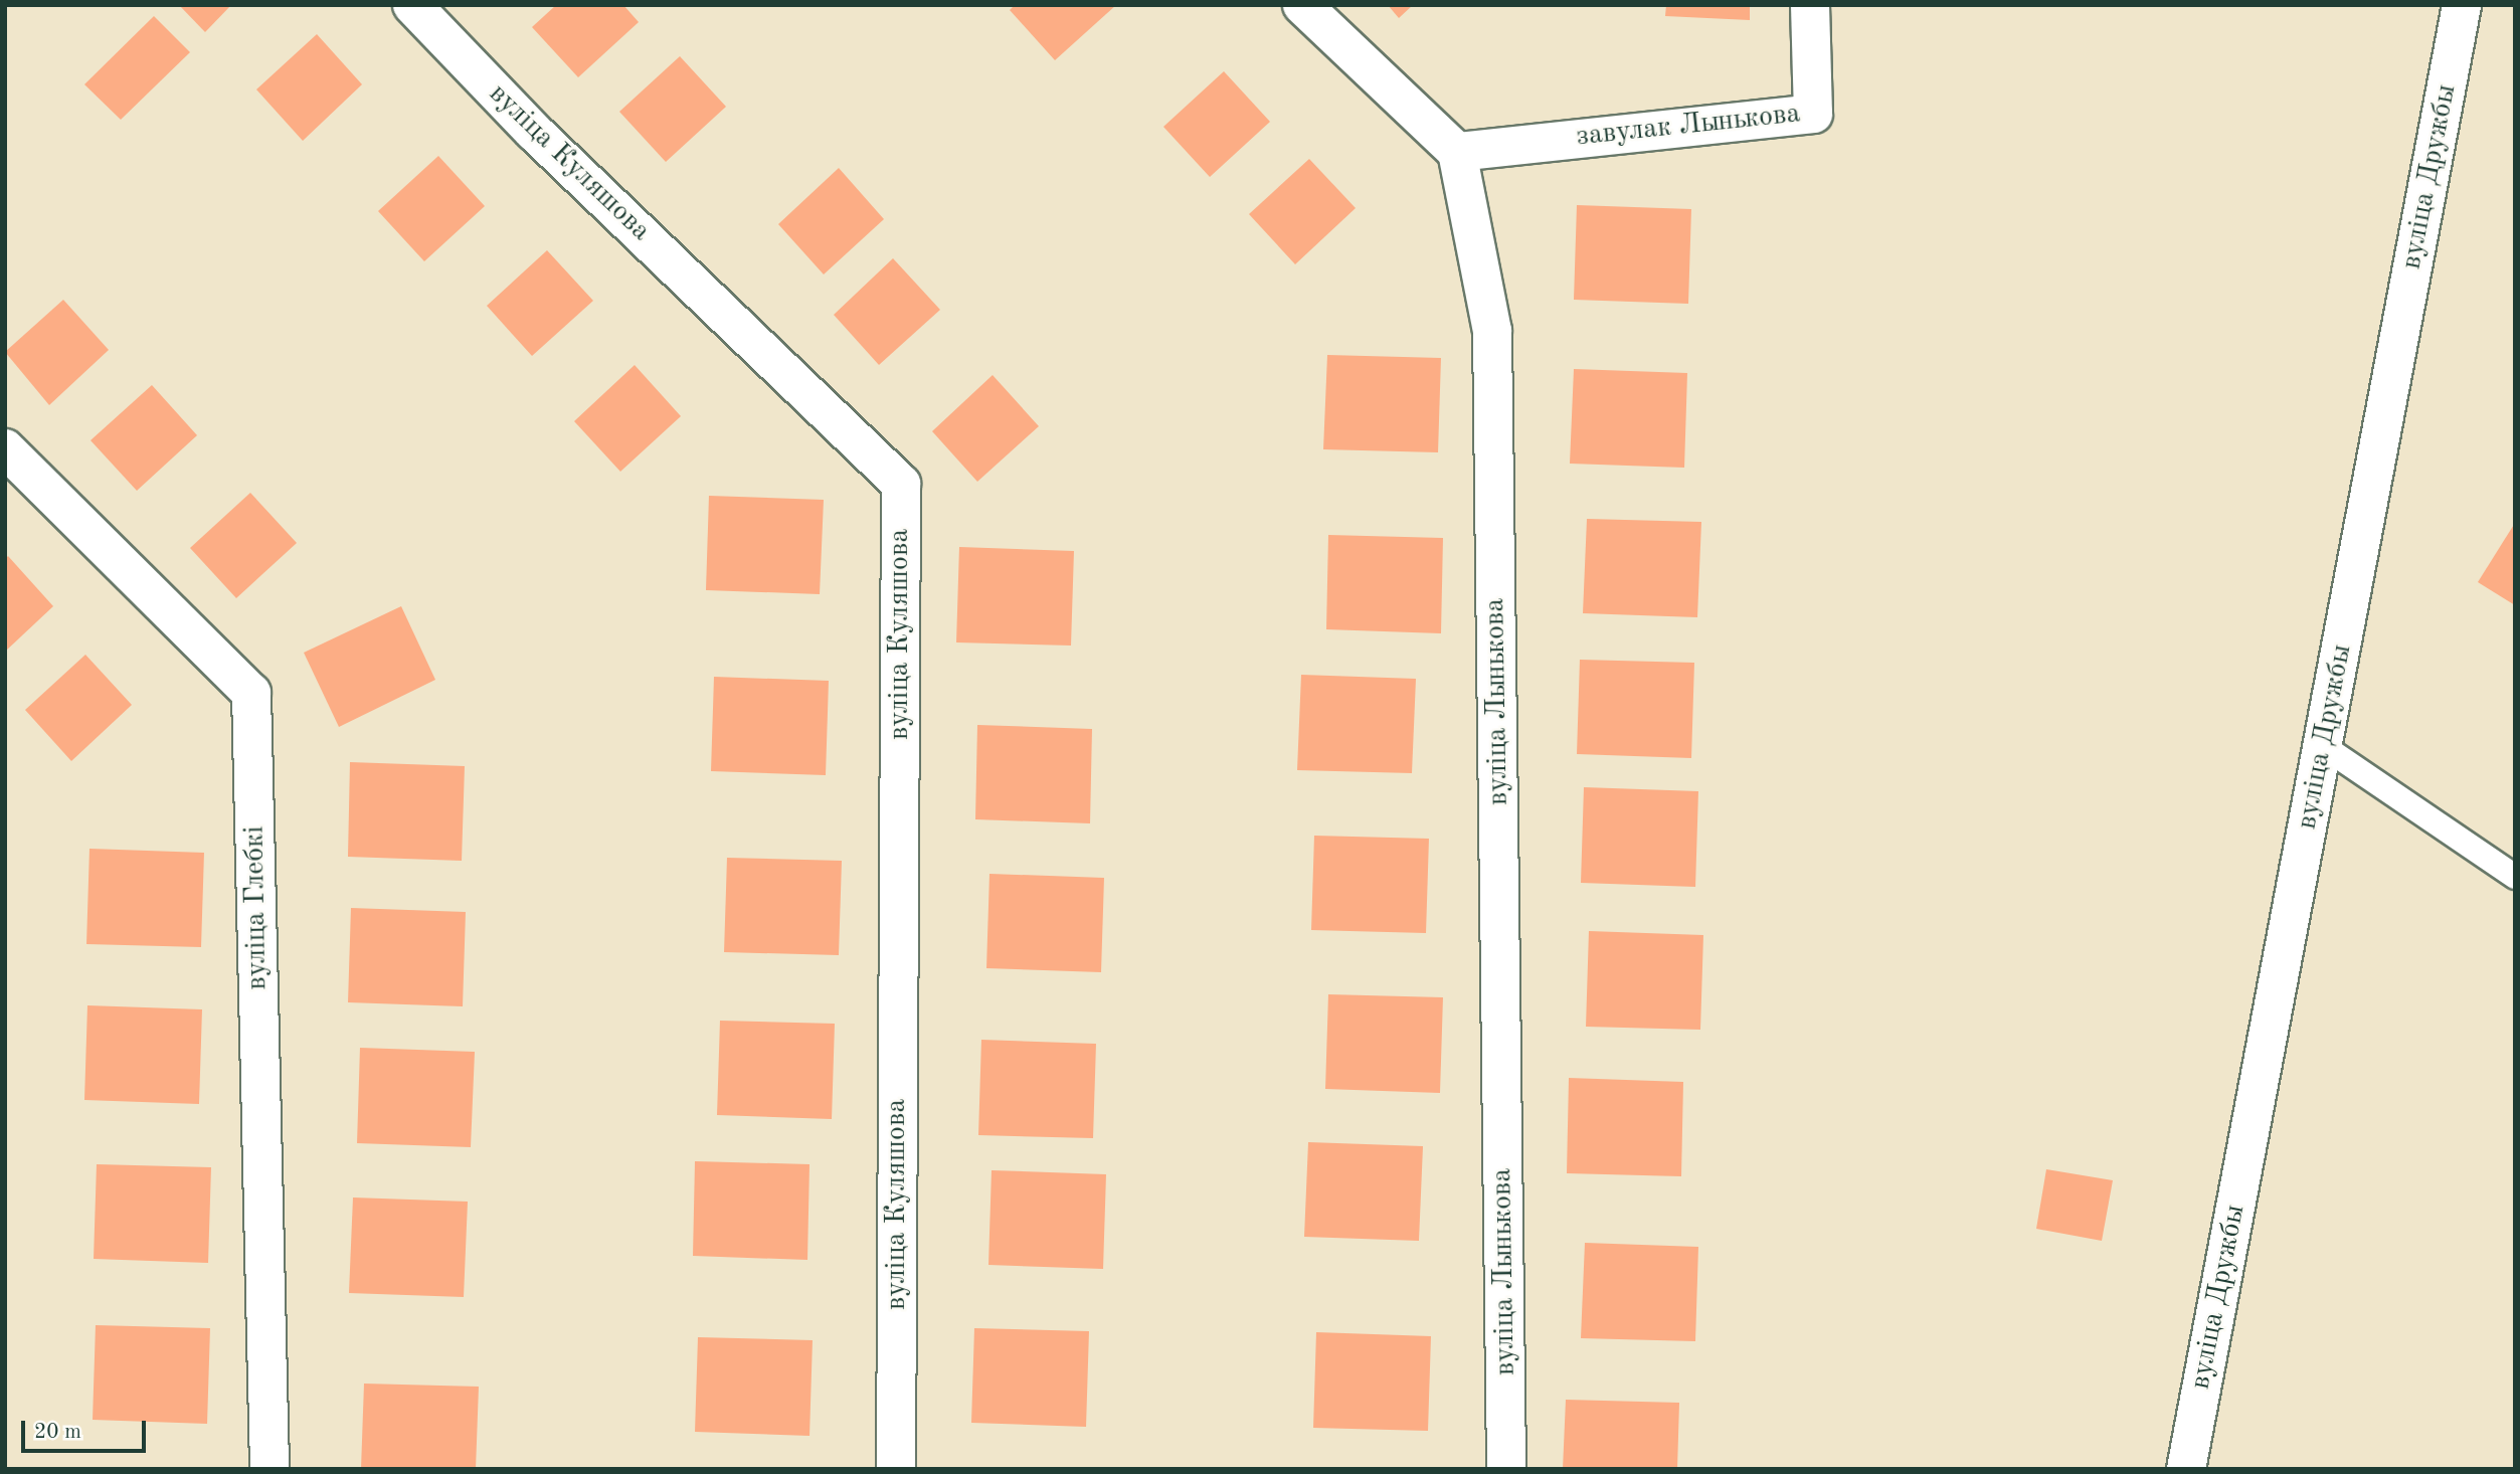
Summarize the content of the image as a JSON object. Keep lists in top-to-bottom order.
{
  "streets": {
    "street": [
      "завулак Лынькова",
      "вуліца Куляшова",
      "вуліца Дружбы",
      "вуліца Лынькова",
      "вуліца Глебкі"
    ]
  },
  "crossings": [
    ["завулак Лынькова", "вуліца Лынькова"]
  ],
  "scale_bar": "20 m"
}
